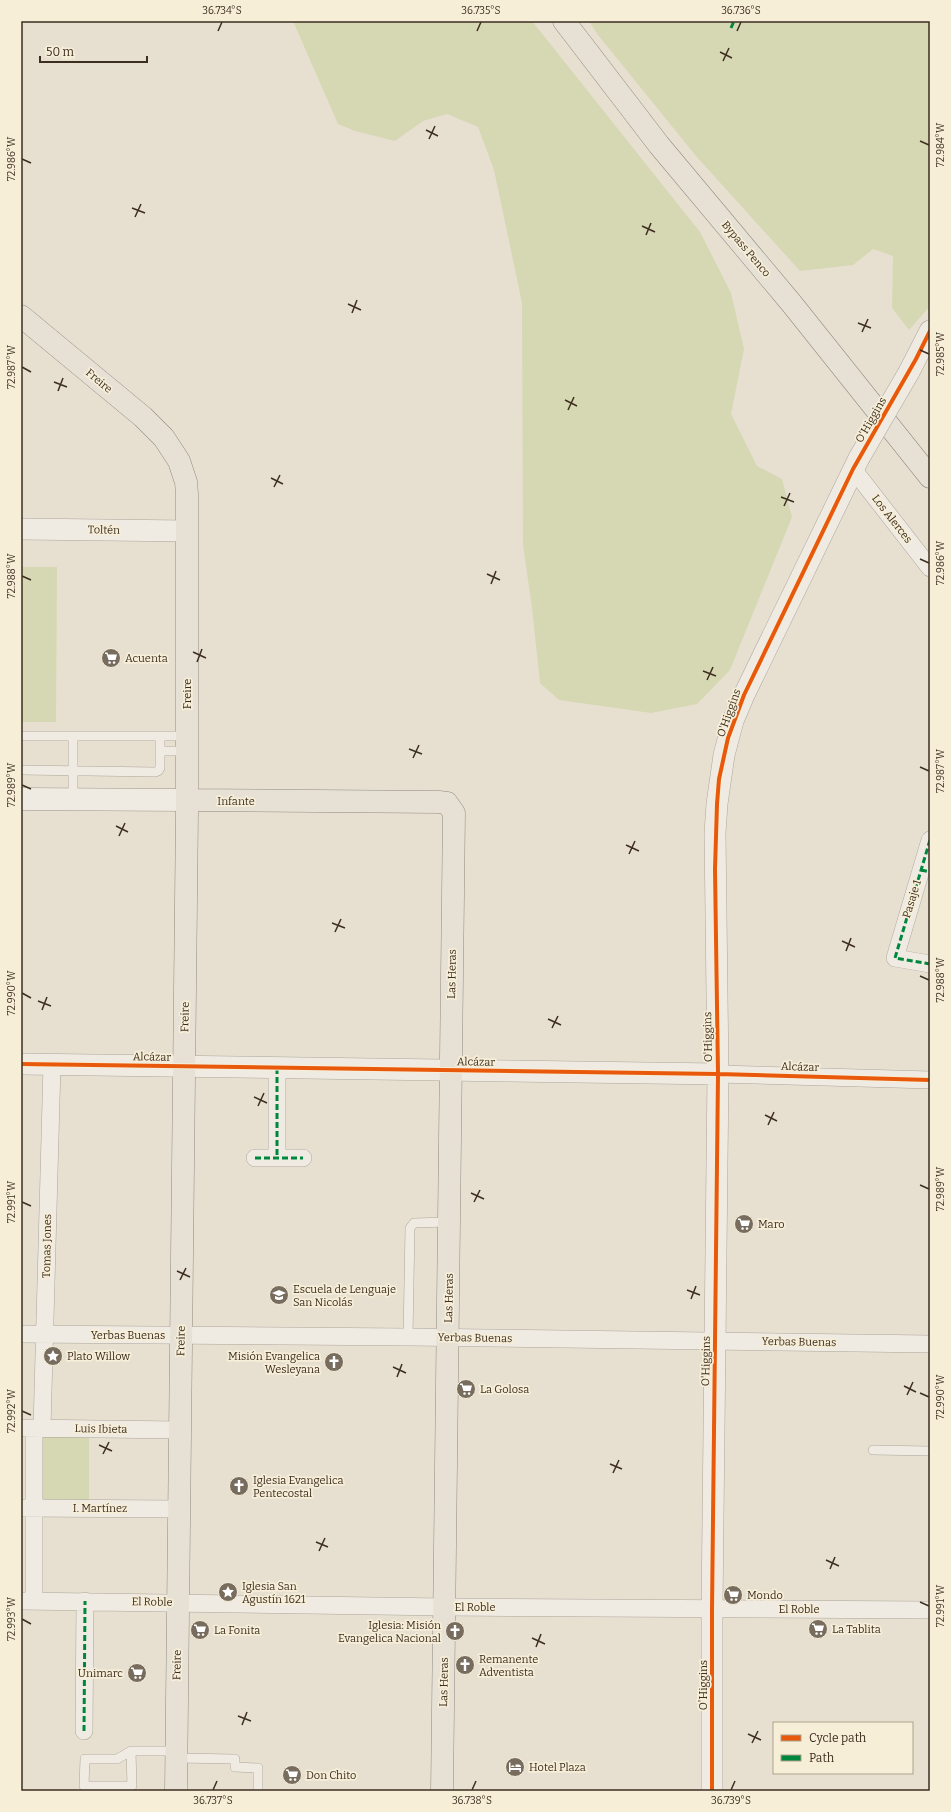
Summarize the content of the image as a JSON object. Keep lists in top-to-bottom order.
{
  "streets": {
    "main road": [
      "Bypass Penco",
      "Freire",
      "Infante",
      "Las Heras"
    ],
    "street": [
      "O'Higgins",
      "Los Alerces",
      "Toltén",
      "Pasaje 1",
      "Alcázar",
      "Tomas Jones",
      "Yerbas Buenas",
      "Luis Ibieta",
      "I. Martínez",
      "El Roble"
    ]
  },
  "crossings": [
    ["Freire", "Toltén"],
    ["Freire", "Infante"],
    ["Freire", "Alcázar"],
    ["Freire", "Yerbas Buenas"],
    ["Freire", "Luis Ibieta"],
    ["Freire", "I. Martínez"],
    ["Freire", "El Roble"],
    ["O'Higgins", "Los Alerces"],
    ["O'Higgins", "Alcázar"],
    ["O'Higgins", "Yerbas Buenas"],
    ["O'Higgins", "El Roble"],
    ["Infante", "Las Heras"],
    ["Las Heras", "Alcázar"],
    ["Las Heras", "Yerbas Buenas"],
    ["Las Heras", "El Roble"],
    ["Alcázar", "Tomas Jones"],
    ["Tomas Jones", "Yerbas Buenas"],
    ["Tomas Jones", "Luis Ibieta"],
    ["Tomas Jones", "I. Martínez"],
    ["Tomas Jones", "El Roble"]
  ],
  "places": {
    "supermarket": [
      "Acuenta",
      "Maro",
      "La Golosa",
      "Mondo",
      "La Tablita",
      "La Fonita",
      "Unimarc",
      "Don Chito"
    ],
    "school or university": ["Escuela de Lenguaje San Nicolás"],
    "place": ["Plato Willow", "Iglesia San Agustín 1621"],
    "church": [
      "Misión Evangelica Wesleyana",
      "Iglesia Evangelica Pentecostal",
      "Iglesia: Misión Evangelica Nacional",
      "Remanente Adventista"
    ],
    "hotel": ["Hotel Plaza"]
  },
  "legend": ["Cycle path", "Path"],
  "scale_bar": "50 m",
  "coordinates": [
    "36.734°S",
    "36.735°S",
    "36.736°S",
    "72.984°W",
    "72.986°W",
    "72.985°W",
    "72.987°W",
    "72.988°W",
    "72.989°W",
    "72.990°W",
    "72.991°W",
    "72.992°W",
    "72.993°W",
    "36.737°S",
    "36.738°S",
    "36.739°S"
  ]
}
